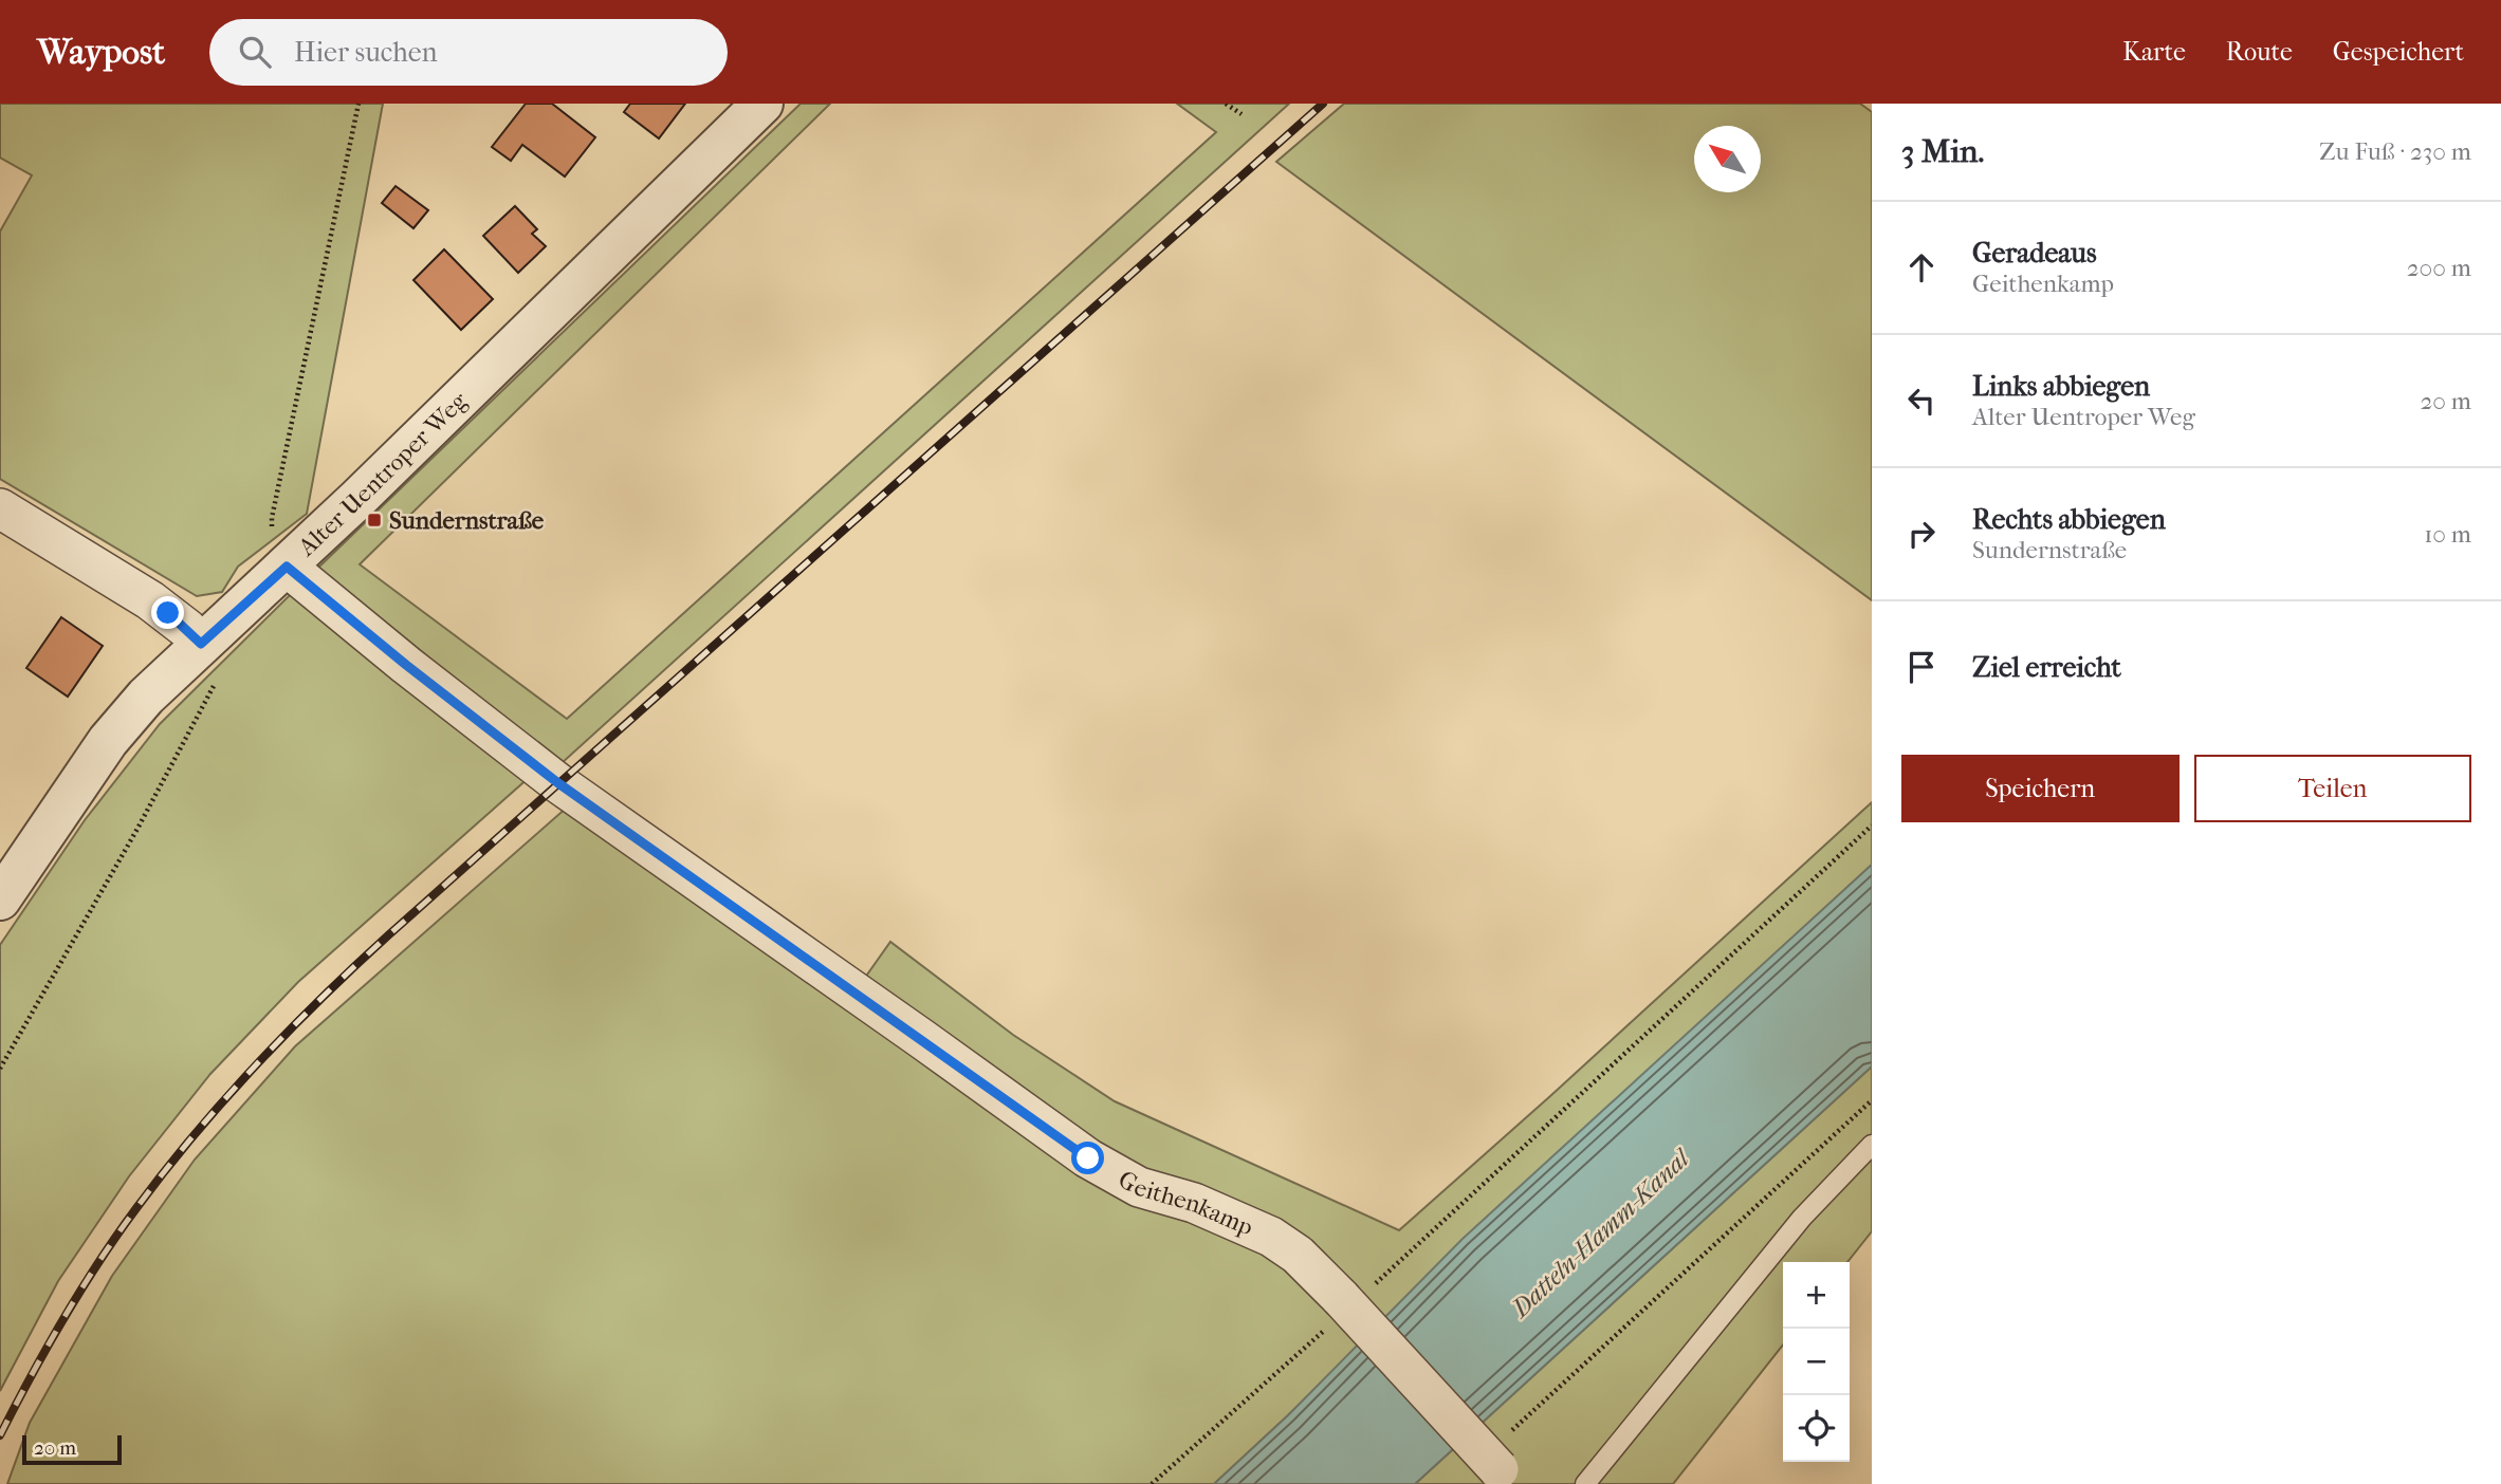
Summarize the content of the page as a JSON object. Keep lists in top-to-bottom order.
{
  "streets": {
    "street": ["Alter Uentroper Weg", "Geithenkamp"]
  },
  "crossings": [
    ["Alter Uentroper Weg", "Geithenkamp"]
  ],
  "water": ["Datteln-Hamm-Kanal"],
  "places": {
    "transit": ["Sundernstraße"]
  },
  "scale_bar": "20 m",
  "north": "top left",
  "page": {
    "header": "Waypost",
    "search": "Hier suchen",
    "nav": ["Karte", "Route", "Gespeichert"],
    "heading": ["3 Min.", "Zu Fuß · 230 m"],
    "list": [
      ["Geradeaus", "Geithenkamp", "200 m"],
      ["Links abbiegen", "Alter Uentroper Weg", "20 m"],
      ["Rechts abbiegen", "Sundernstraße", "10 m"],
      "Ziel erreicht"
    ],
    "buttons": ["Speichern", "Teilen"],
    "map_buttons": ["+", "−"],
    "scale": "20 m"
  }
}
